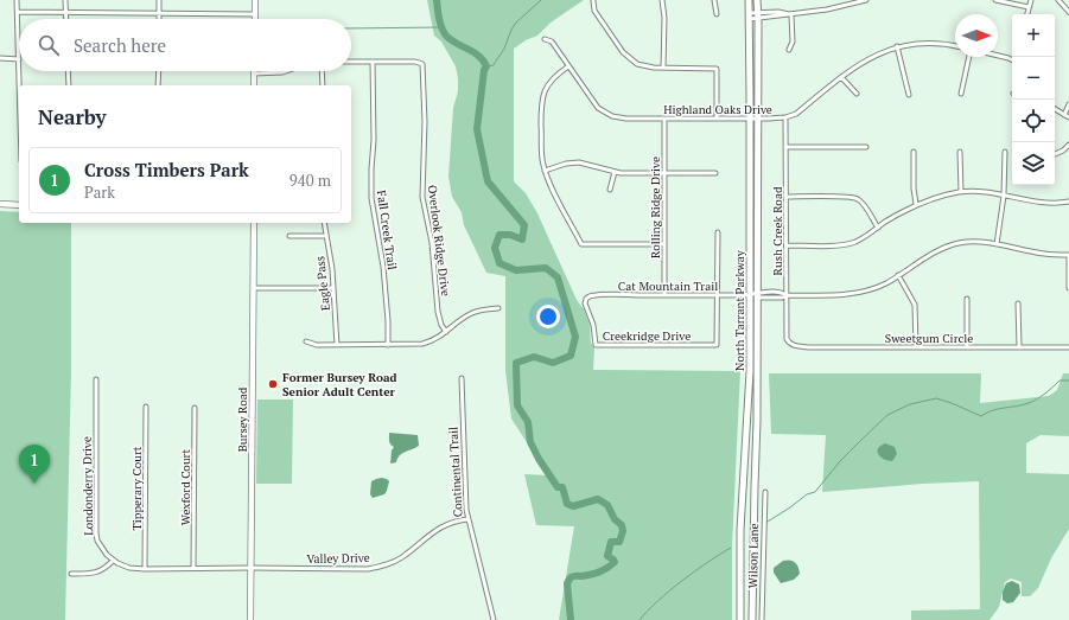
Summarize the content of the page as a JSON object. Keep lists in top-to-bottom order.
{
  "streets": {
    "main road": ["North Tarrant Parkway"],
    "street": [
      "Highland Oaks Drive",
      "Rolling Ridge Drive",
      "Fall Creek Trail",
      "Rush Creek Road",
      "Overlook Ridge Drive",
      "Eagle Pass",
      "Cat Mountain Trail",
      "Creekridge Drive",
      "Sweetgum Circle",
      "Bursey Road",
      "Continental Trail",
      "Londonderry Drive",
      "Wexford Court",
      "Tipperary Court",
      "Wilson Lane",
      "Valley Drive"
    ]
  },
  "crossings": [
    ["Highland Oaks Drive", "Rolling Ridge Drive"],
    ["Highland Oaks Drive", "Rush Creek Road"],
    ["Highland Oaks Drive", "North Tarrant Parkway"],
    ["Rolling Ridge Drive", "Cat Mountain Trail"],
    ["Fall Creek Trail", "Overlook Ridge Drive"],
    ["Rush Creek Road", "Cat Mountain Trail"],
    ["Rush Creek Road", "Sweetgum Circle"],
    ["Cat Mountain Trail", "North Tarrant Parkway"],
    ["Cat Mountain Trail", "Creekridge Drive"],
    ["Bursey Road", "Valley Drive"],
    ["Continental Trail", "Valley Drive"]
  ],
  "places": ["Former Bursey Road Senior Adult Center"],
  "north": "right",
  "page": {
    "map_buttons": ["+", "−"],
    "search": "Search here",
    "heading": "Nearby",
    "list": [
      {
        "mark": "1",
        "name": "Cross Timbers Park",
        "note": "Park",
        "value": "940 m"
      }
    ],
    "pins": "1"
  }
}
